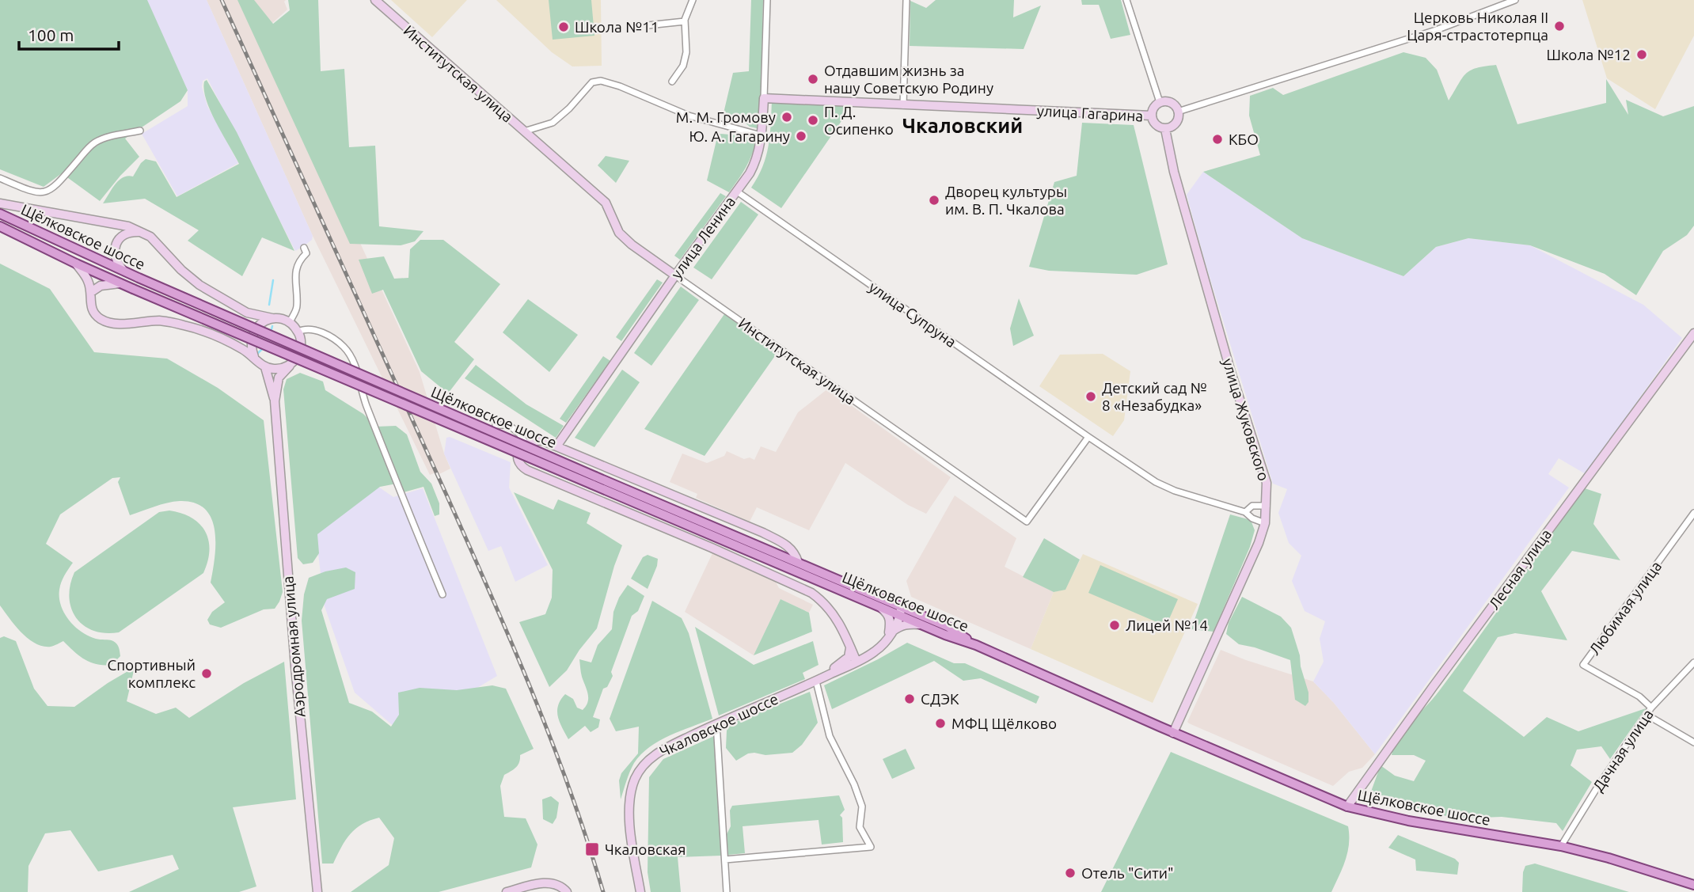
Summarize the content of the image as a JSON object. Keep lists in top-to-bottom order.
{
  "streets": {
    "main road": ["Щёлковское шоссе"],
    "street": [
      "Институтская улица",
      "улица Гагарина",
      "улица Ленина",
      "улица Супруна",
      "улица Жуковского",
      "Лесная улица",
      "Любимая улица",
      "Аэродромная улица",
      "Чкаловское шоссе",
      "Дачная улица"
    ]
  },
  "crossings": [
    ["Институтская улица", "улица Ленина"],
    ["Институтская улица", "улица Супруна"],
    ["улица Гагарина", "улица Ленина"],
    ["улица Гагарина", "улица Жуковского"],
    ["Щёлковское шоссе", "улица Жуковского"],
    ["Щёлковское шоссе", "Лесная улица"],
    ["Щёлковское шоссе", "Чкаловское шоссе"],
    ["Щёлковское шоссе", "Дачная улица"],
    ["улица Ленина", "улица Супруна"],
    ["Любимая улица", "Дачная улица"]
  ],
  "districts": ["Чкаловский"],
  "places": {
    "other": [
      "Церковь Николая II Царя-страстотерпца",
      "Школа №11",
      "Школа №12",
      "Отдавшим жизнь за нашу Советскую Родину",
      "М. М. Громову",
      "П. Д. Осипенко",
      "Ю. А. Гагарину",
      "КБО",
      "Дворец культуры им. В. П. Чкалова",
      "Детский сад № 8 «Незабудка»",
      "Лицей №14",
      "Спортивный комплекс",
      "СДЭК",
      "МФЦ Щёлково",
      "Отель \"Сити\""
    ],
    "transit": ["Чкаловская"]
  },
  "scale_bar": "100 m"
}
